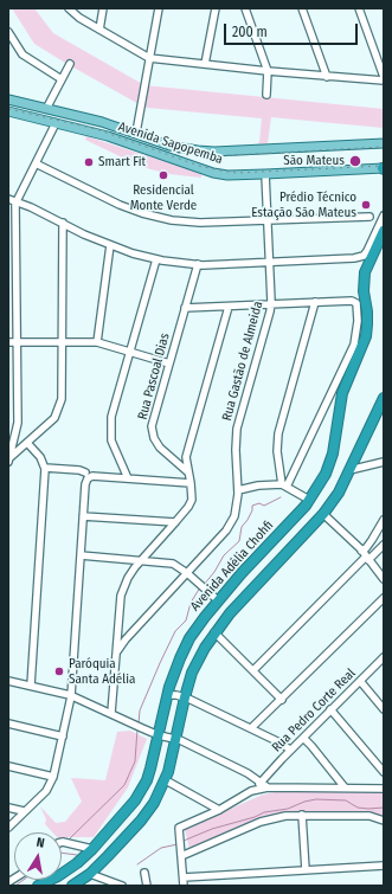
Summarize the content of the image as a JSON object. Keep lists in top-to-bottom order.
{
  "streets": {
    "highway": ["Avenida Adélia Chohfi"],
    "main road": ["Avenida Sapopemba"],
    "street": ["Rua Gastão de Almeida", "Rua Pascoal Dias", "Rua Pedro Corte Real"]
  },
  "crossings": [
    ["Avenida Sapopemba", "Rua Gastão de Almeida"]
  ],
  "places": [
    "São Mateus",
    "Smart Fit",
    "Residencial Monte Verde",
    "Prédio Técnico Estação São Mateus",
    "Paróquia Santa Adélia"
  ],
  "scale_bar": "200 m",
  "north": "top"
}
